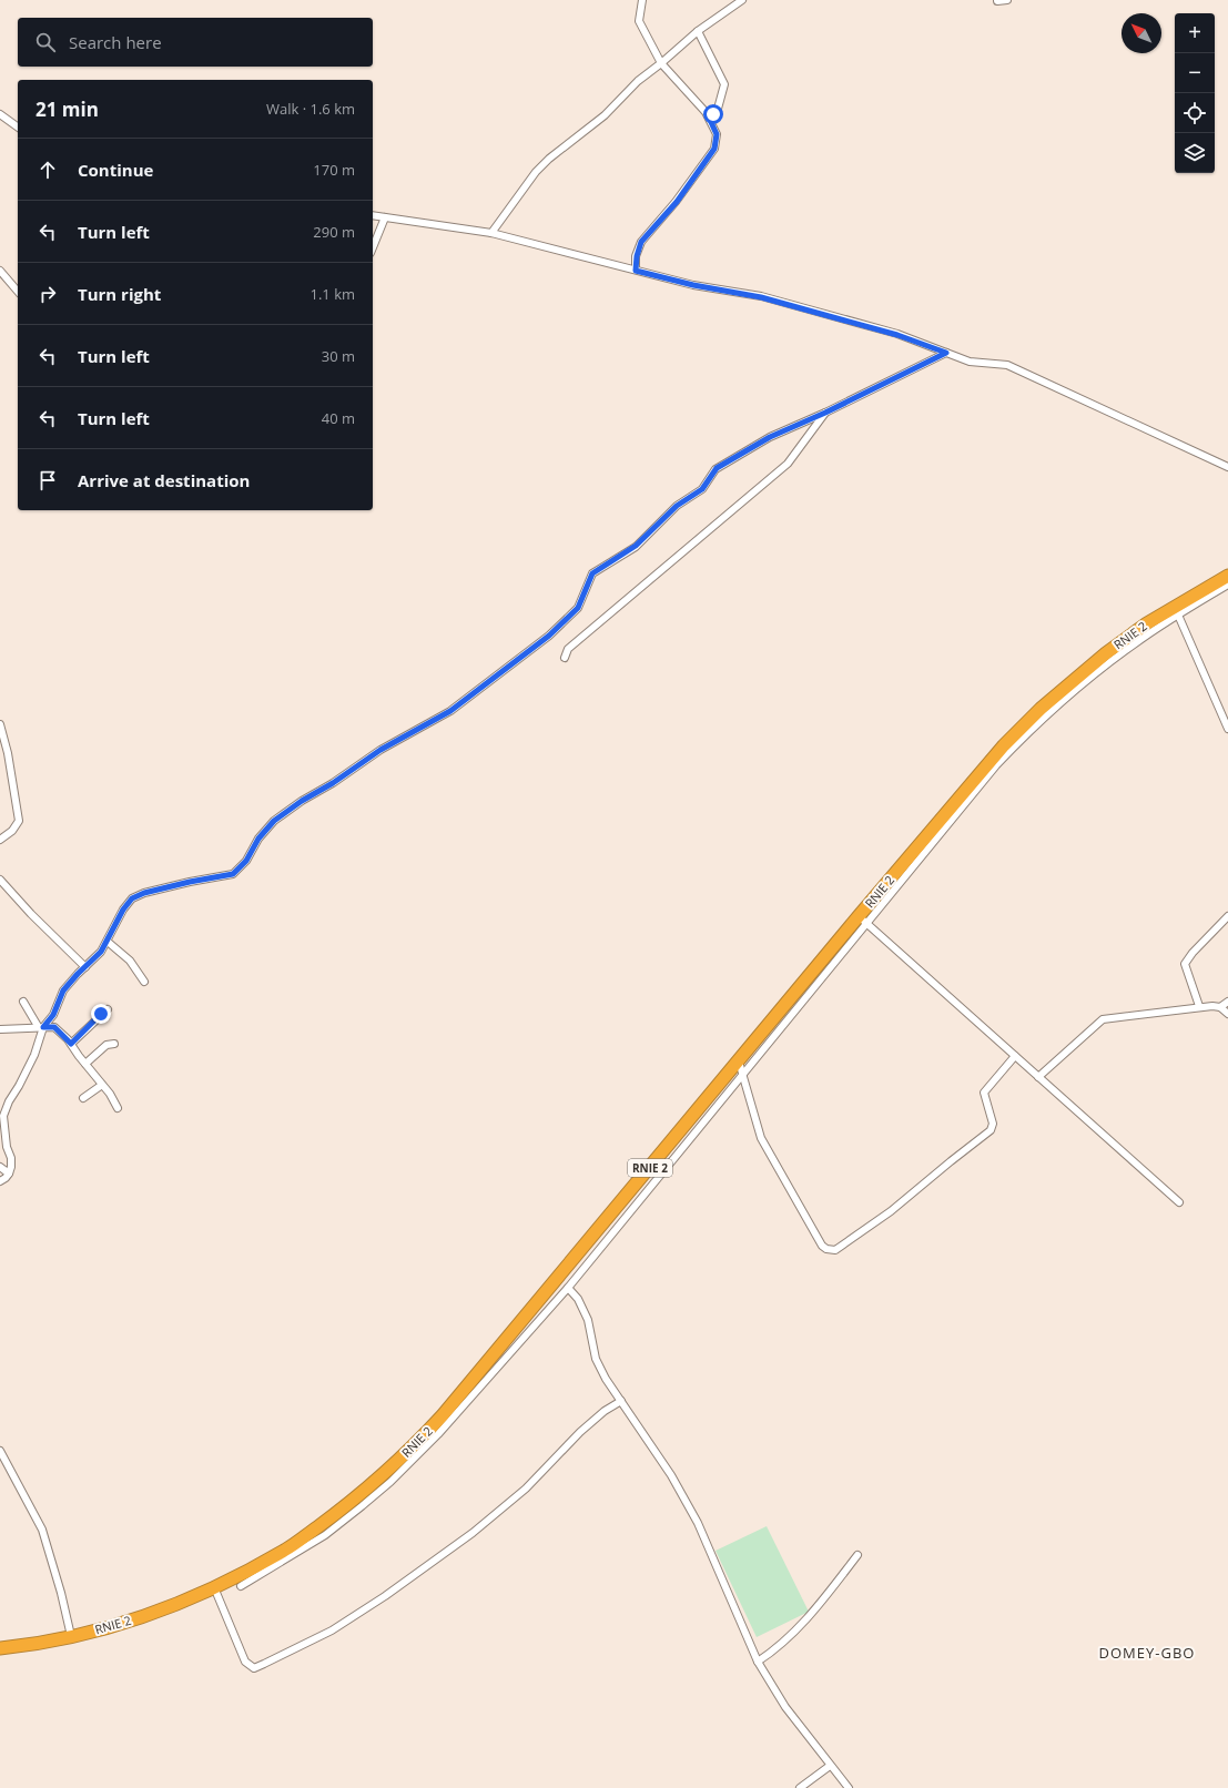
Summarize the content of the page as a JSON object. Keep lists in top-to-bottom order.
{
  "streets": {
    "highway": ["RNIE 2"]
  },
  "districts": ["DOMEY-GBO"],
  "north": "top left",
  "page": {
    "map_buttons": ["+", "−"],
    "search": "Search here",
    "heading": ["21 min", "Walk · 1.6 km"],
    "list": [
      ["Continue", "170 m"],
      ["Turn left", "290 m"],
      ["Turn right", "1.1 km"],
      ["Turn left", "30 m"],
      ["Turn left", "40 m"],
      "Arrive at destination"
    ]
  }
}
